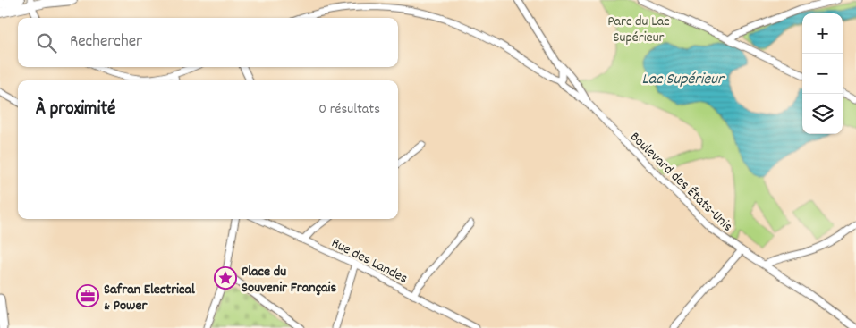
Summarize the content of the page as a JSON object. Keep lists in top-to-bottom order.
{
  "streets": {
    "street": ["Boulevard des États-Unis", "Rue des Landes"]
  },
  "water": ["Lac Supérieur"],
  "parks": ["Parc du Lac Supérieur"],
  "places": {
    "place": ["Place du Souvenir Français"],
    "office": ["Safran Electrical & Power"]
  },
  "page": {
    "map_buttons": ["+", "−"],
    "search": "Rechercher",
    "heading": ["À proximité", "0 résultats"]
  }
}
